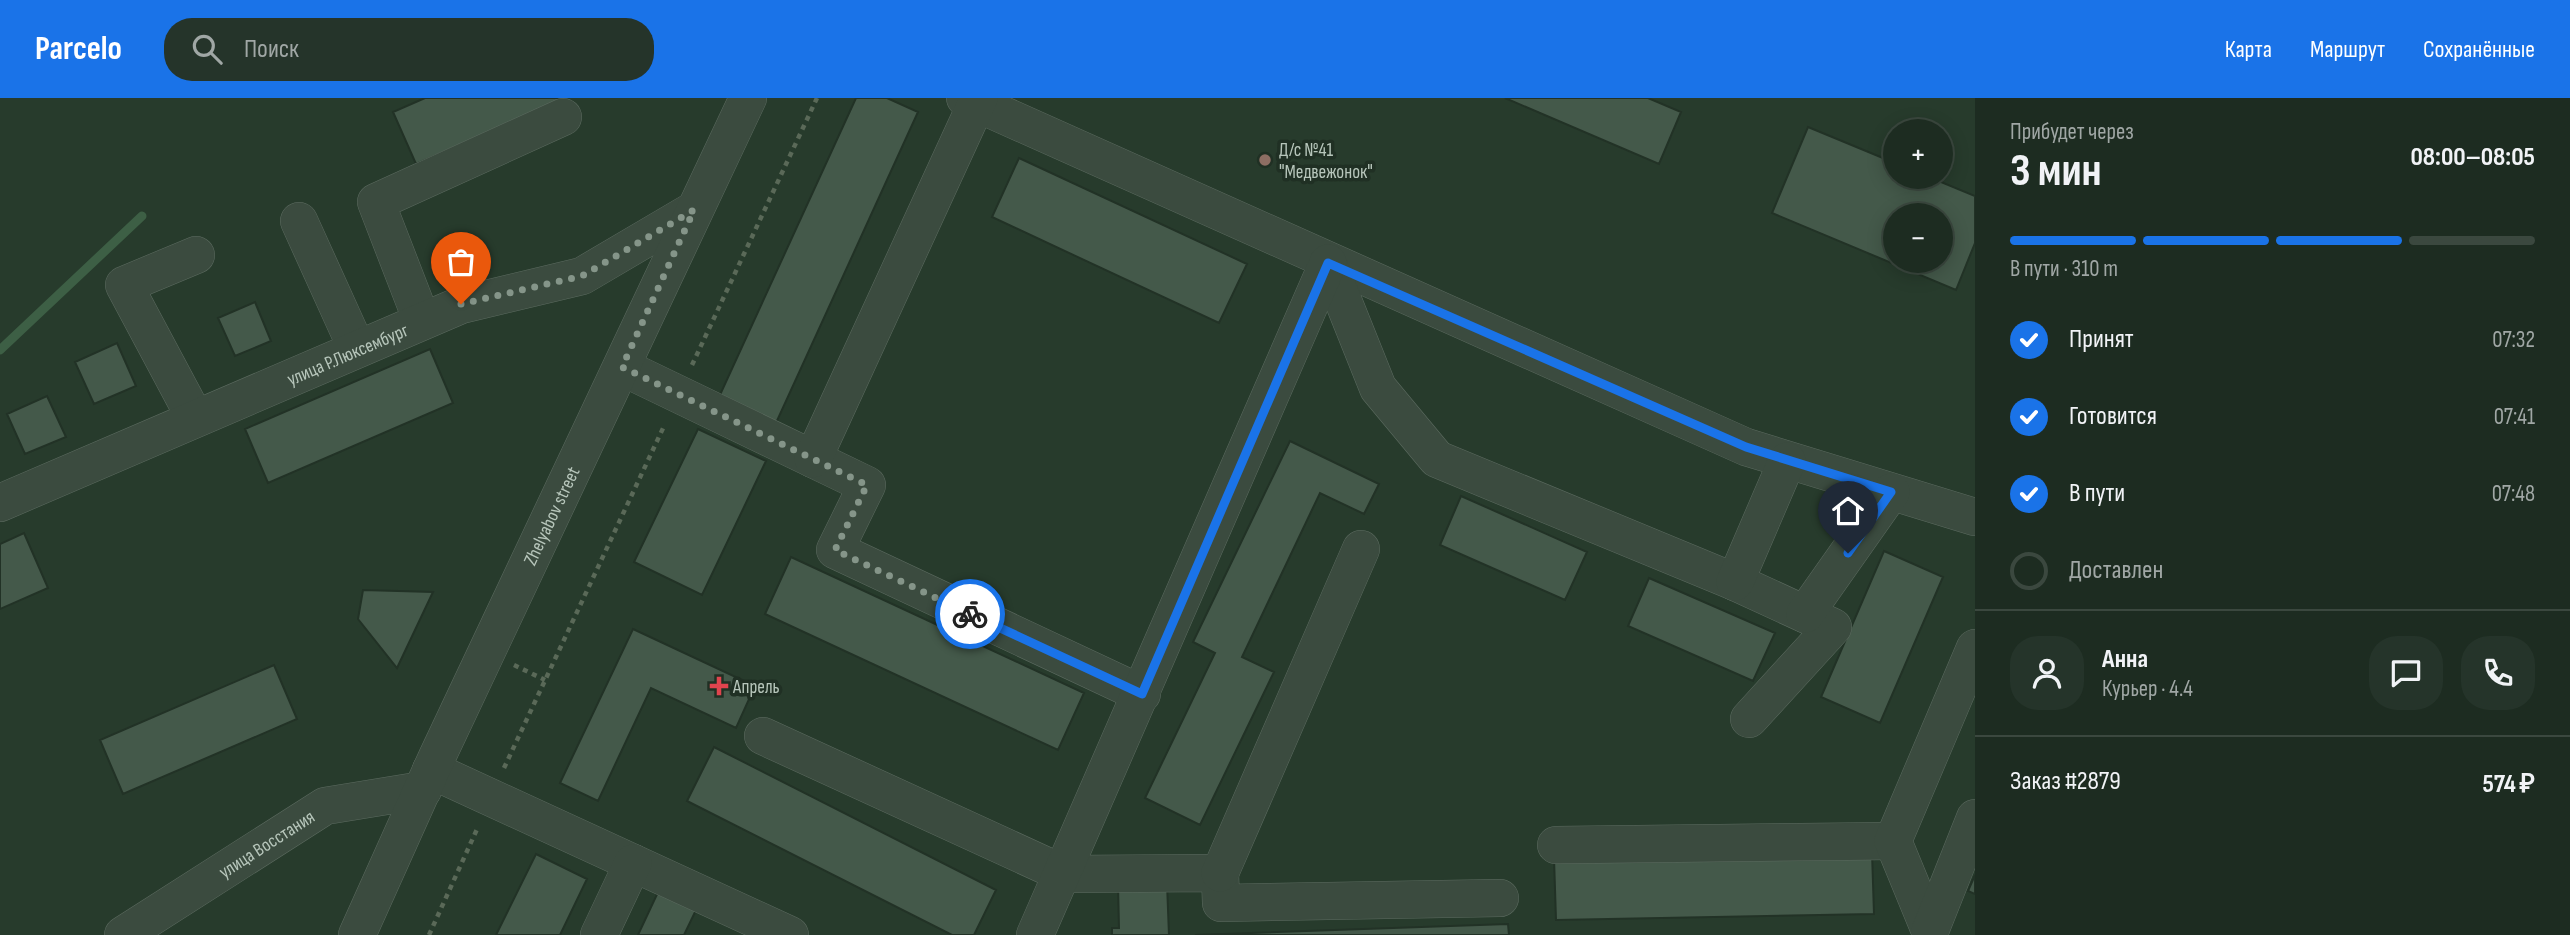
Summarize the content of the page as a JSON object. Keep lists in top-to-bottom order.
{
  "streets": {
    "street": ["улица Р.Люксембург", "Zhelyabov street", "улица Восстания"]
  },
  "crossings": [
    ["улица Р.Люксембург", "Zhelyabov street"],
    ["Zhelyabov street", "улица Восстания"]
  ],
  "places": {
    "other": ["Д/с №41 \"Медвежонок\""],
    "health": ["Апрель"]
  },
  "page": {
    "header": "Parcelo",
    "search": "Поиск",
    "nav": ["Карта", "Маршрут", "Сохранённые"],
    "heading": ["3 мин", "Прибудет через", "08:00–08:05"],
    "panel": [
      "Анна",
      "Курьер · 4.4",
      "Заказ #2879",
      "574 ₽"
    ],
    "map_buttons": ["+", "−"],
    "bar": "В пути · 310 m",
    "list": [
      ["Принят", "07:32"],
      ["Готовится", "07:41"],
      ["В пути", "07:48"],
      "Доставлен"
    ]
  }
}
